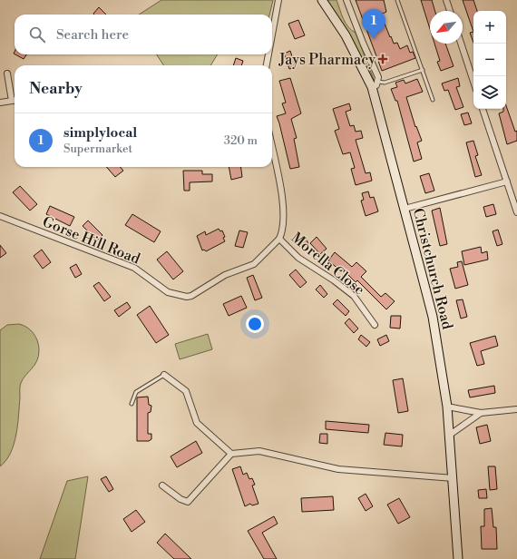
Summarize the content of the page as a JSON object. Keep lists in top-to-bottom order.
{
  "streets": {
    "main road": ["Christchurch Road"],
    "street": ["Gorse Hill Road", "Morella Close"]
  },
  "crossings": [
    ["Gorse Hill Road", "Morella Close"]
  ],
  "places": {
    "health": ["Jays Pharmacy"]
  },
  "north": "bottom left",
  "page": {
    "pins": "1",
    "map_buttons": ["+", "−"],
    "search": "Search here",
    "heading": "Nearby",
    "list": [
      {
        "mark": "1",
        "name": "simplylocal",
        "note": "Supermarket",
        "value": "320 m"
      }
    ]
  }
}
